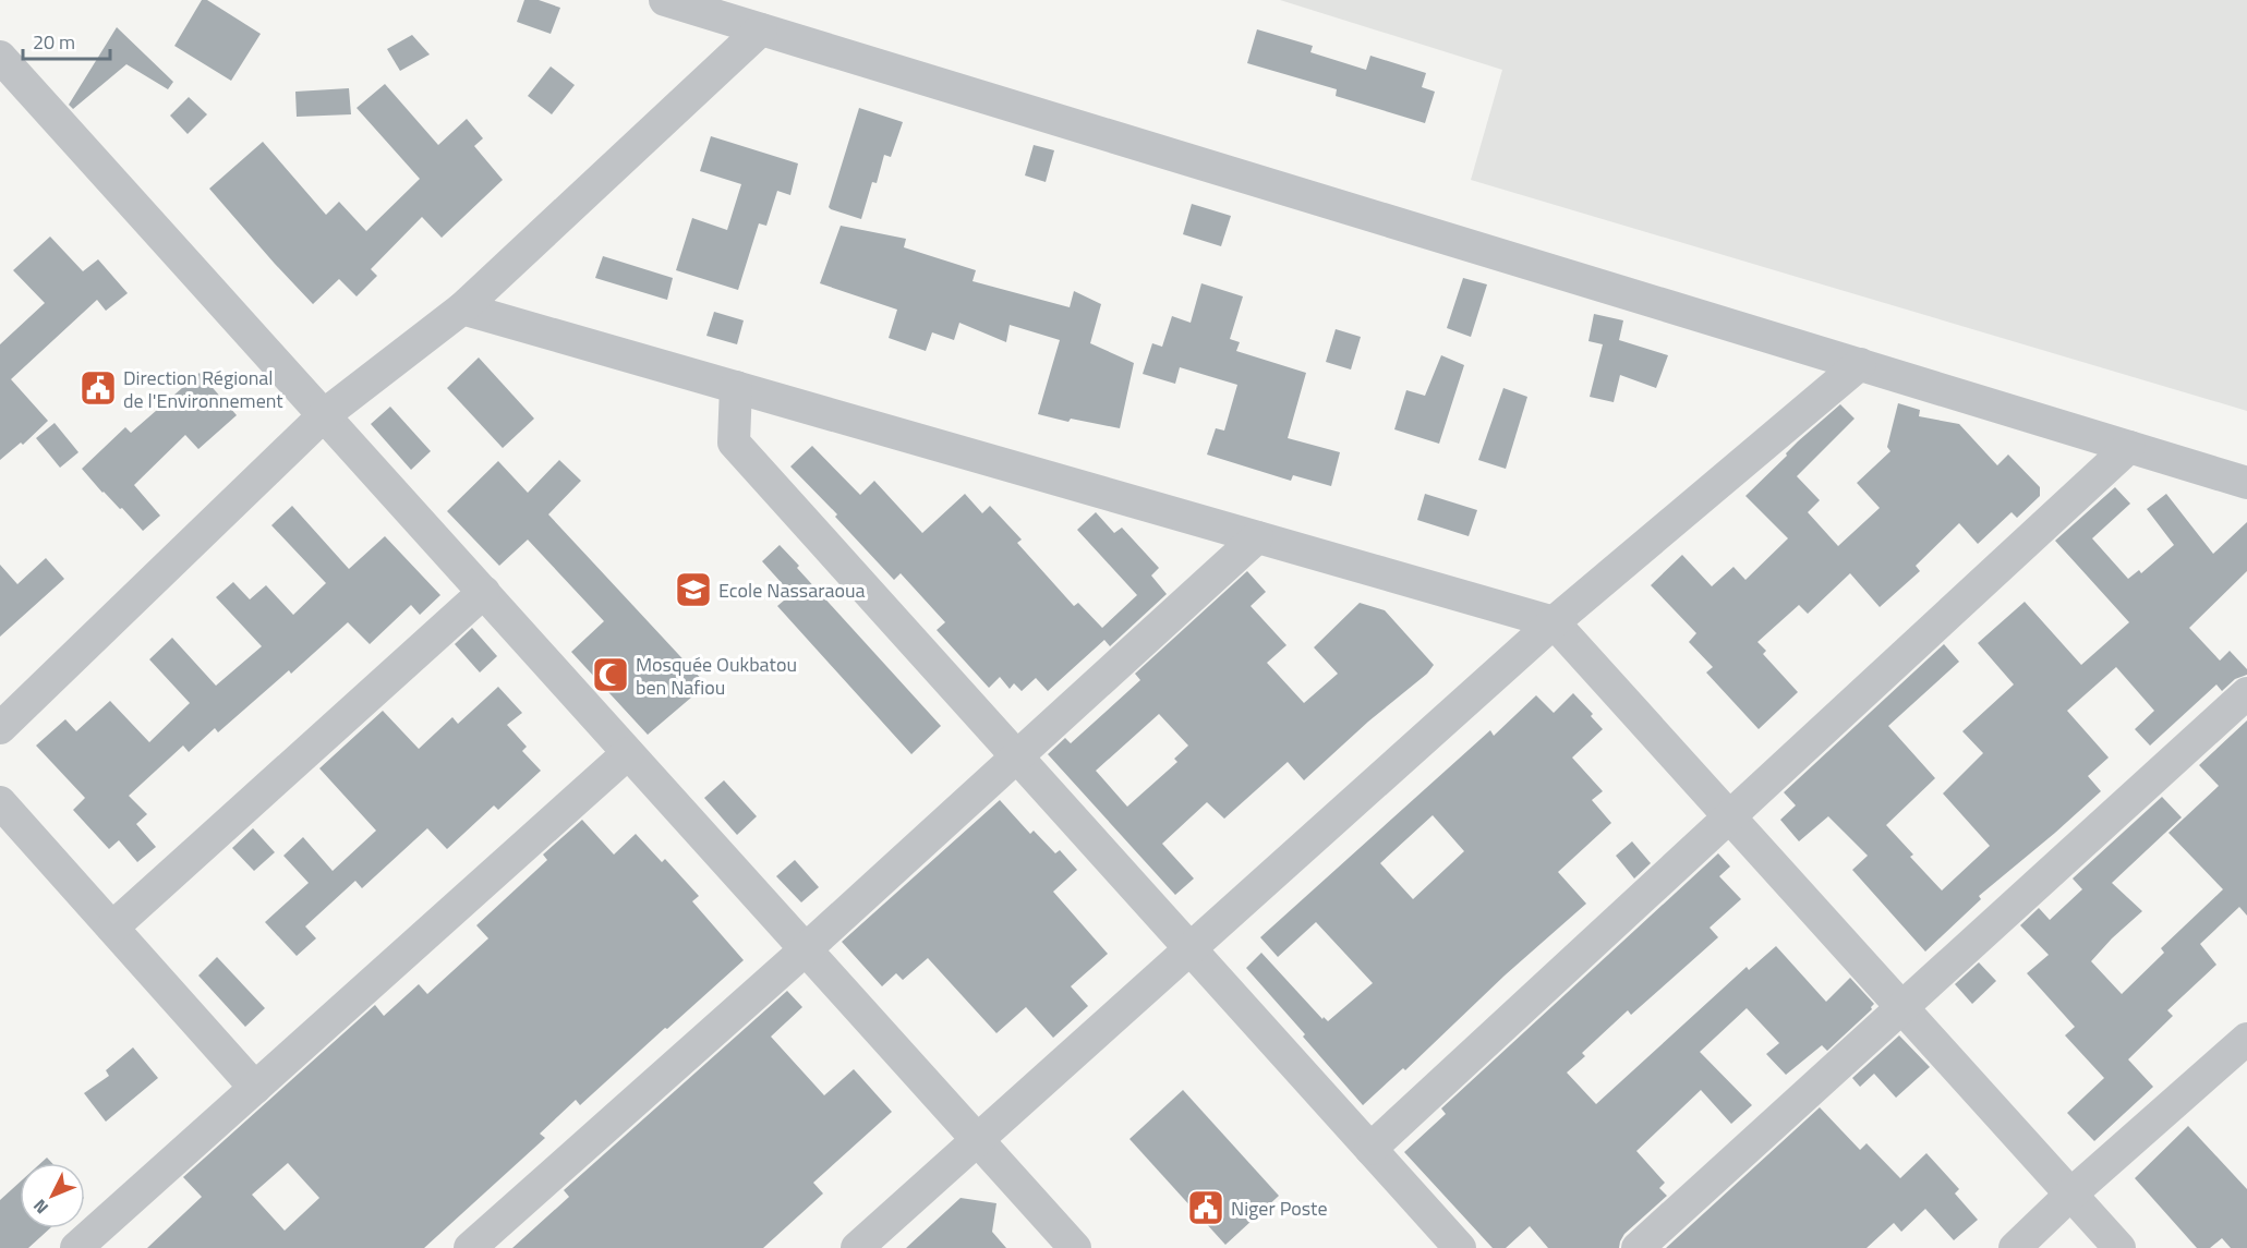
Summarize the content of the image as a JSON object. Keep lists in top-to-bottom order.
{
  "places": {
    "public building": ["Direction Régional de l'Environnement", "Niger Poste"],
    "school or university": ["Ecole Nassaraoua"],
    "mosque": ["Mosquée Oukbatou ben Nafiou"]
  },
  "scale_bar": "20 m",
  "north": "bottom left"
}
